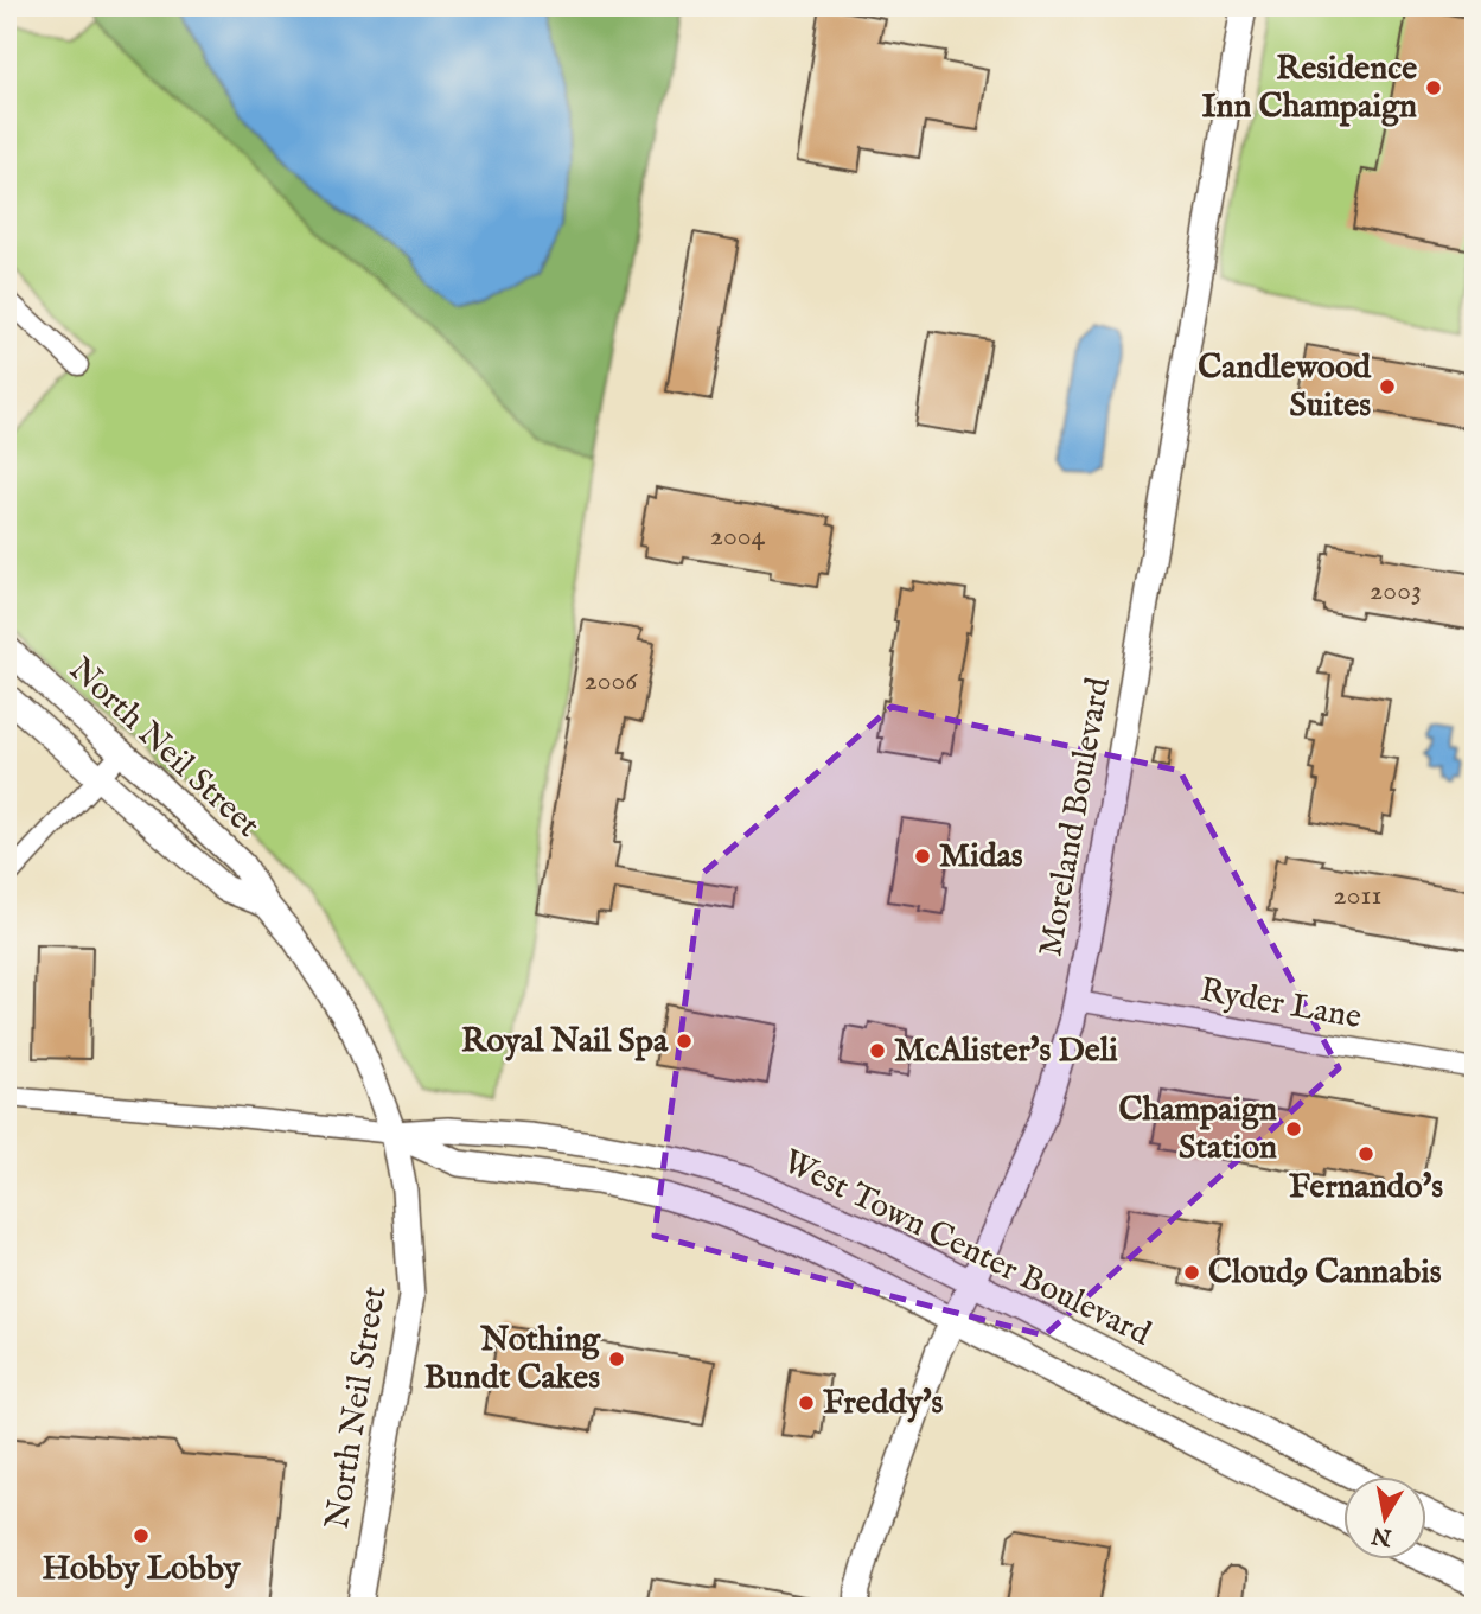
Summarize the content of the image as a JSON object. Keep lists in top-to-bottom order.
{
  "streets": {
    "main road": ["North Neil Street", "Moreland Boulevard", "West Town Center Boulevard"],
    "street": ["Ryder Lane"]
  },
  "crossings": [
    ["North Neil Street", "West Town Center Boulevard"],
    ["Moreland Boulevard", "Ryder Lane"],
    ["Moreland Boulevard", "West Town Center Boulevard"]
  ],
  "places": [
    "Residence Inn Champaign",
    "Candlewood Suites",
    "Midas",
    "Royal Nail Spa",
    "McAlister's Deli",
    "Champaign Station",
    "Fernando's",
    "Cloud9 Cannabis",
    "Nothing Bundt Cakes",
    "Freddy's",
    "Hobby Lobby"
  ],
  "house_numbers": [
    "2004",
    "2003",
    "2006",
    "2011"
  ],
  "north": "bottom"
}
